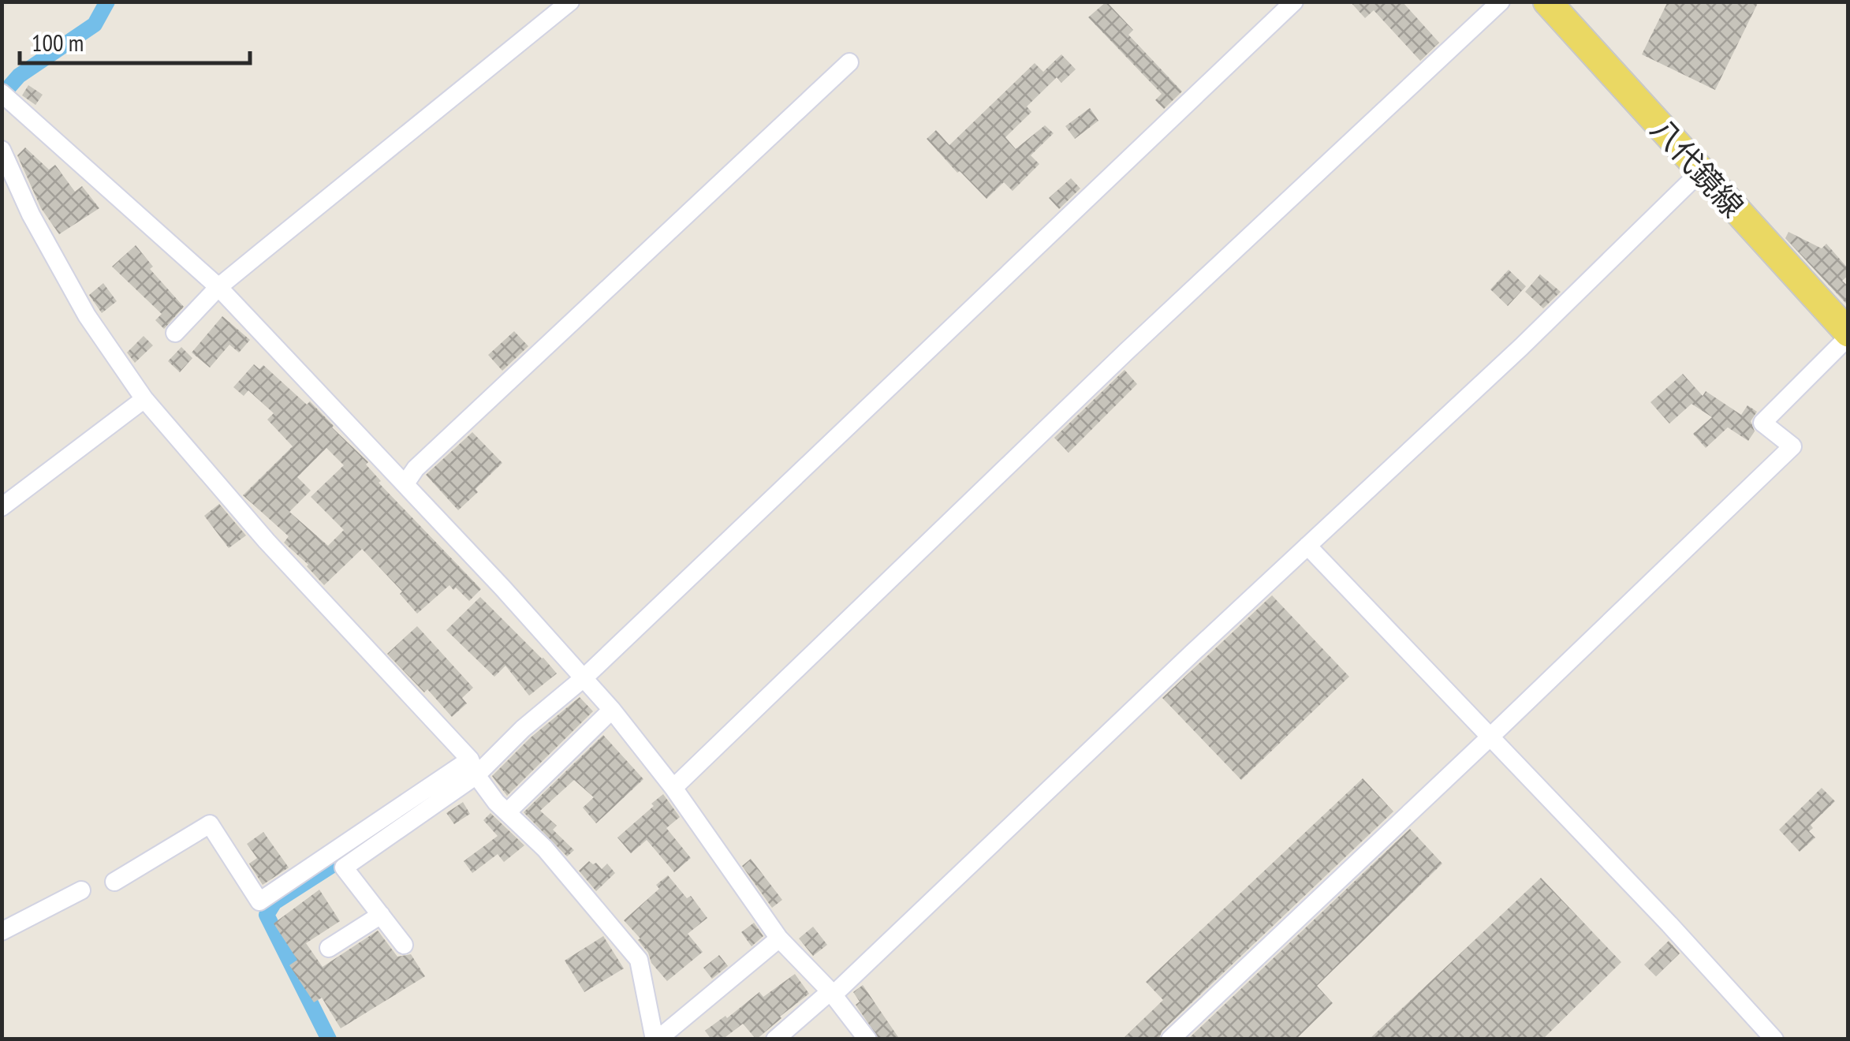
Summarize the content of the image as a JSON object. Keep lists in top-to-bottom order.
{
  "streets": {
    "main road": ["八代鏡線"]
  },
  "scale_bar": "100 m"
}
